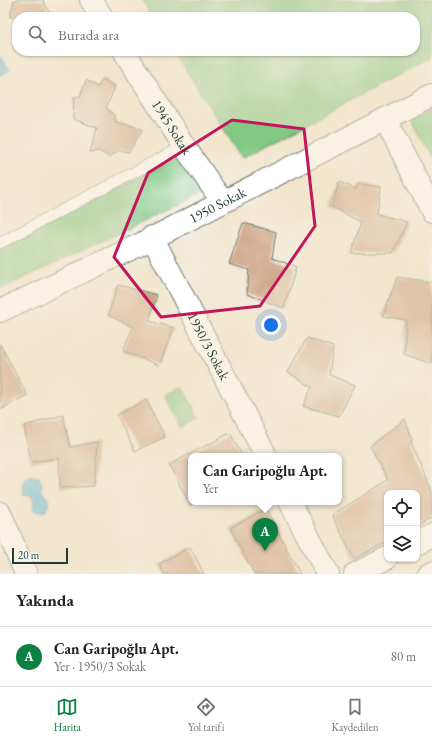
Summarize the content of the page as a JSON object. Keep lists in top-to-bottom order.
{
  "streets": {
    "street": ["1945 Sokak", "1950 Sokak", "1950/3 Sokak"]
  },
  "crossings": [
    ["1945 Sokak", "1950 Sokak"],
    ["1950 Sokak", "1950/3 Sokak"]
  ],
  "scale_bar": "20 m",
  "page": {
    "search": "Burada ara",
    "popup": ["Can Garipoğlu Apt.", "Yer"],
    "pins": "A",
    "scale": "20 m",
    "heading": "Yakında",
    "list": [
      {
        "mark": "A",
        "name": "Can Garipoğlu Apt.",
        "note": "Yer · 1950/3 Sokak",
        "value": "80 m"
      }
    ],
    "nav": ["Harita", "Yol tarifi", "Kaydedilen"]
  }
}
